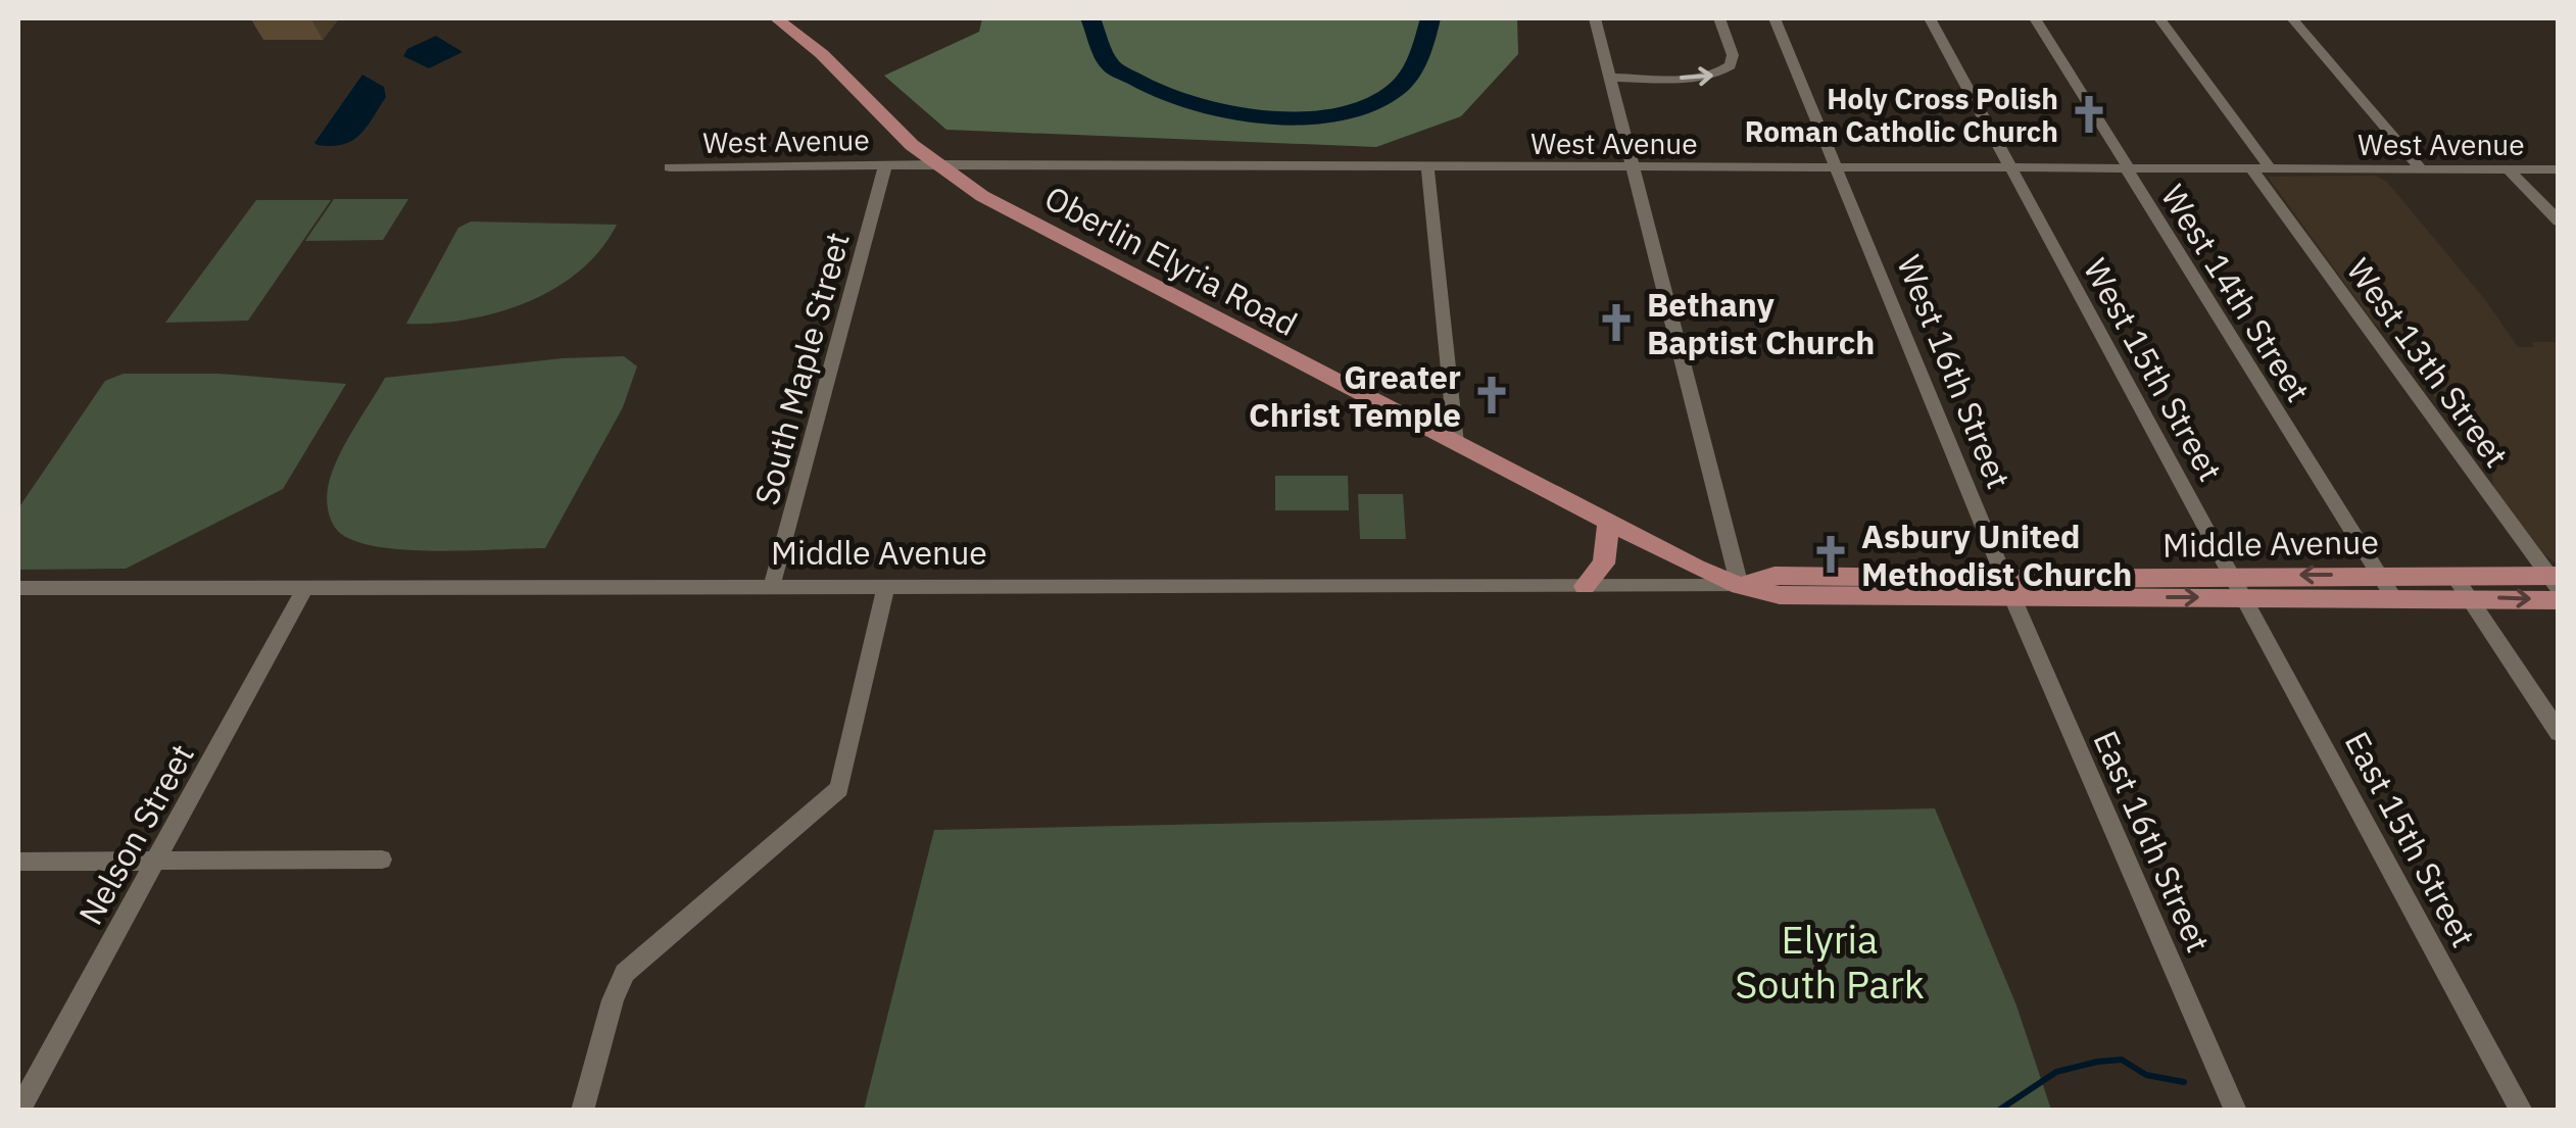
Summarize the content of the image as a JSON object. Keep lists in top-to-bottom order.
{
  "streets": {
    "main road": ["Oberlin Elyria Road", "Middle Avenue"],
    "street": [
      "West Avenue",
      "West 14th Street",
      "West 13th Street",
      "South Maple Street",
      "West 15th Street",
      "West 16th Street",
      "Nelson Street",
      "East 15th Street",
      "East 16th Street"
    ]
  },
  "crossings": [
    ["West Avenue", "Oberlin Elyria Road"],
    ["West Avenue", "West 14th Street"],
    ["West Avenue", "West 13th Street"],
    ["West Avenue", "South Maple Street"],
    ["West Avenue", "West 15th Street"],
    ["West Avenue", "West 16th Street"],
    ["Oberlin Elyria Road", "Middle Avenue"],
    ["West 14th Street", "Middle Avenue"],
    ["West 13th Street", "Middle Avenue"],
    ["South Maple Street", "Middle Avenue"],
    ["West 15th Street", "Middle Avenue"],
    ["West 15th Street", "East 15th Street"],
    ["West 16th Street", "Middle Avenue"],
    ["West 16th Street", "East 16th Street"],
    ["Middle Avenue", "Nelson Street"],
    ["Middle Avenue", "East 15th Street"],
    ["Middle Avenue", "East 16th Street"]
  ],
  "parks": ["Elyria South Park"],
  "places": {
    "church": [
      "Holy Cross Polish Roman Catholic Church",
      "Bethany Baptist Church",
      "Greater Christ Temple",
      "Asbury United Methodist Church"
    ]
  }
}
